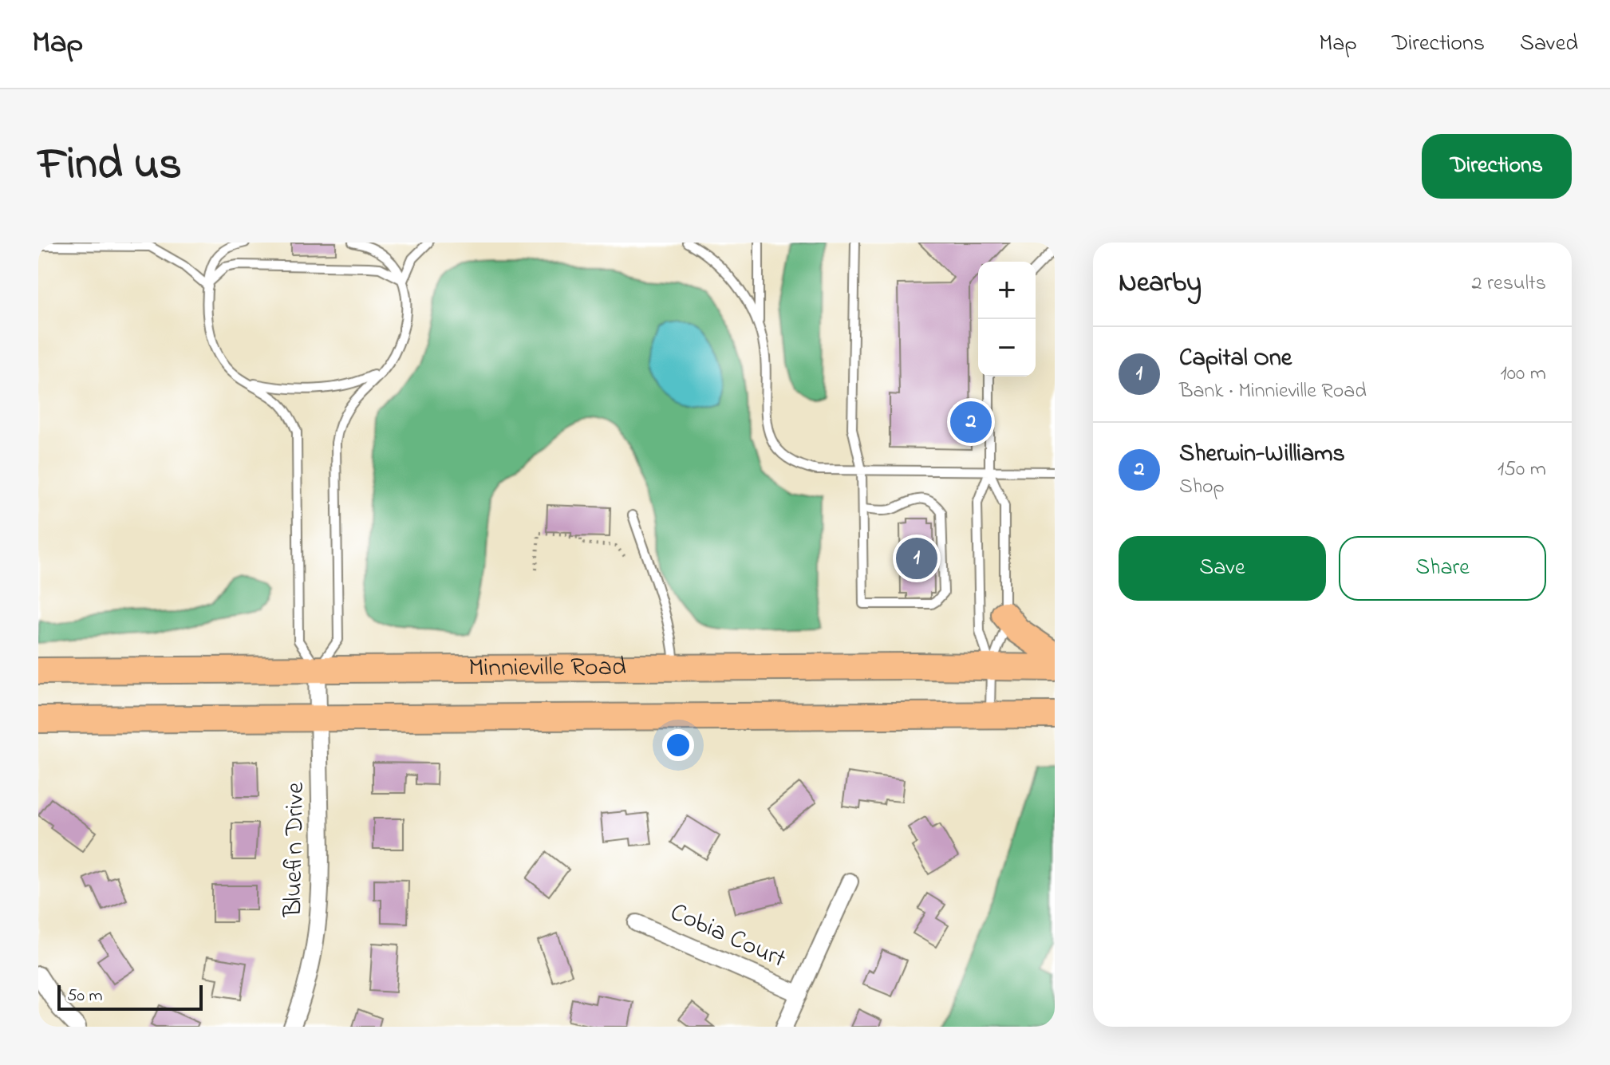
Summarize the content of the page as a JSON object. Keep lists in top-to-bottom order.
{
  "streets": {
    "main road": ["Minnieville Road"],
    "street": ["Bluefin Drive", "Cobia Court"]
  },
  "crossings": [
    ["Minnieville Road", "Bluefin Drive"]
  ],
  "scale_bar": "50 m",
  "page": {
    "header": "Map",
    "nav": ["Map", "Directions", "Saved"],
    "title": "Find us",
    "buttons": [
      "Directions",
      ["Save", "Share"]
    ],
    "heading": ["Nearby", "2 results"],
    "map_buttons": ["+", "−"],
    "list": [
      {
        "mark": "1",
        "name": "Capital One",
        "note": "Bank · Minnieville Road",
        "value": "100 m"
      },
      {
        "mark": "2",
        "name": "Sherwin-Williams",
        "note": "Shop",
        "value": "150 m"
      }
    ],
    "pins": ["2", "1"],
    "scale": "50 m"
  }
}
